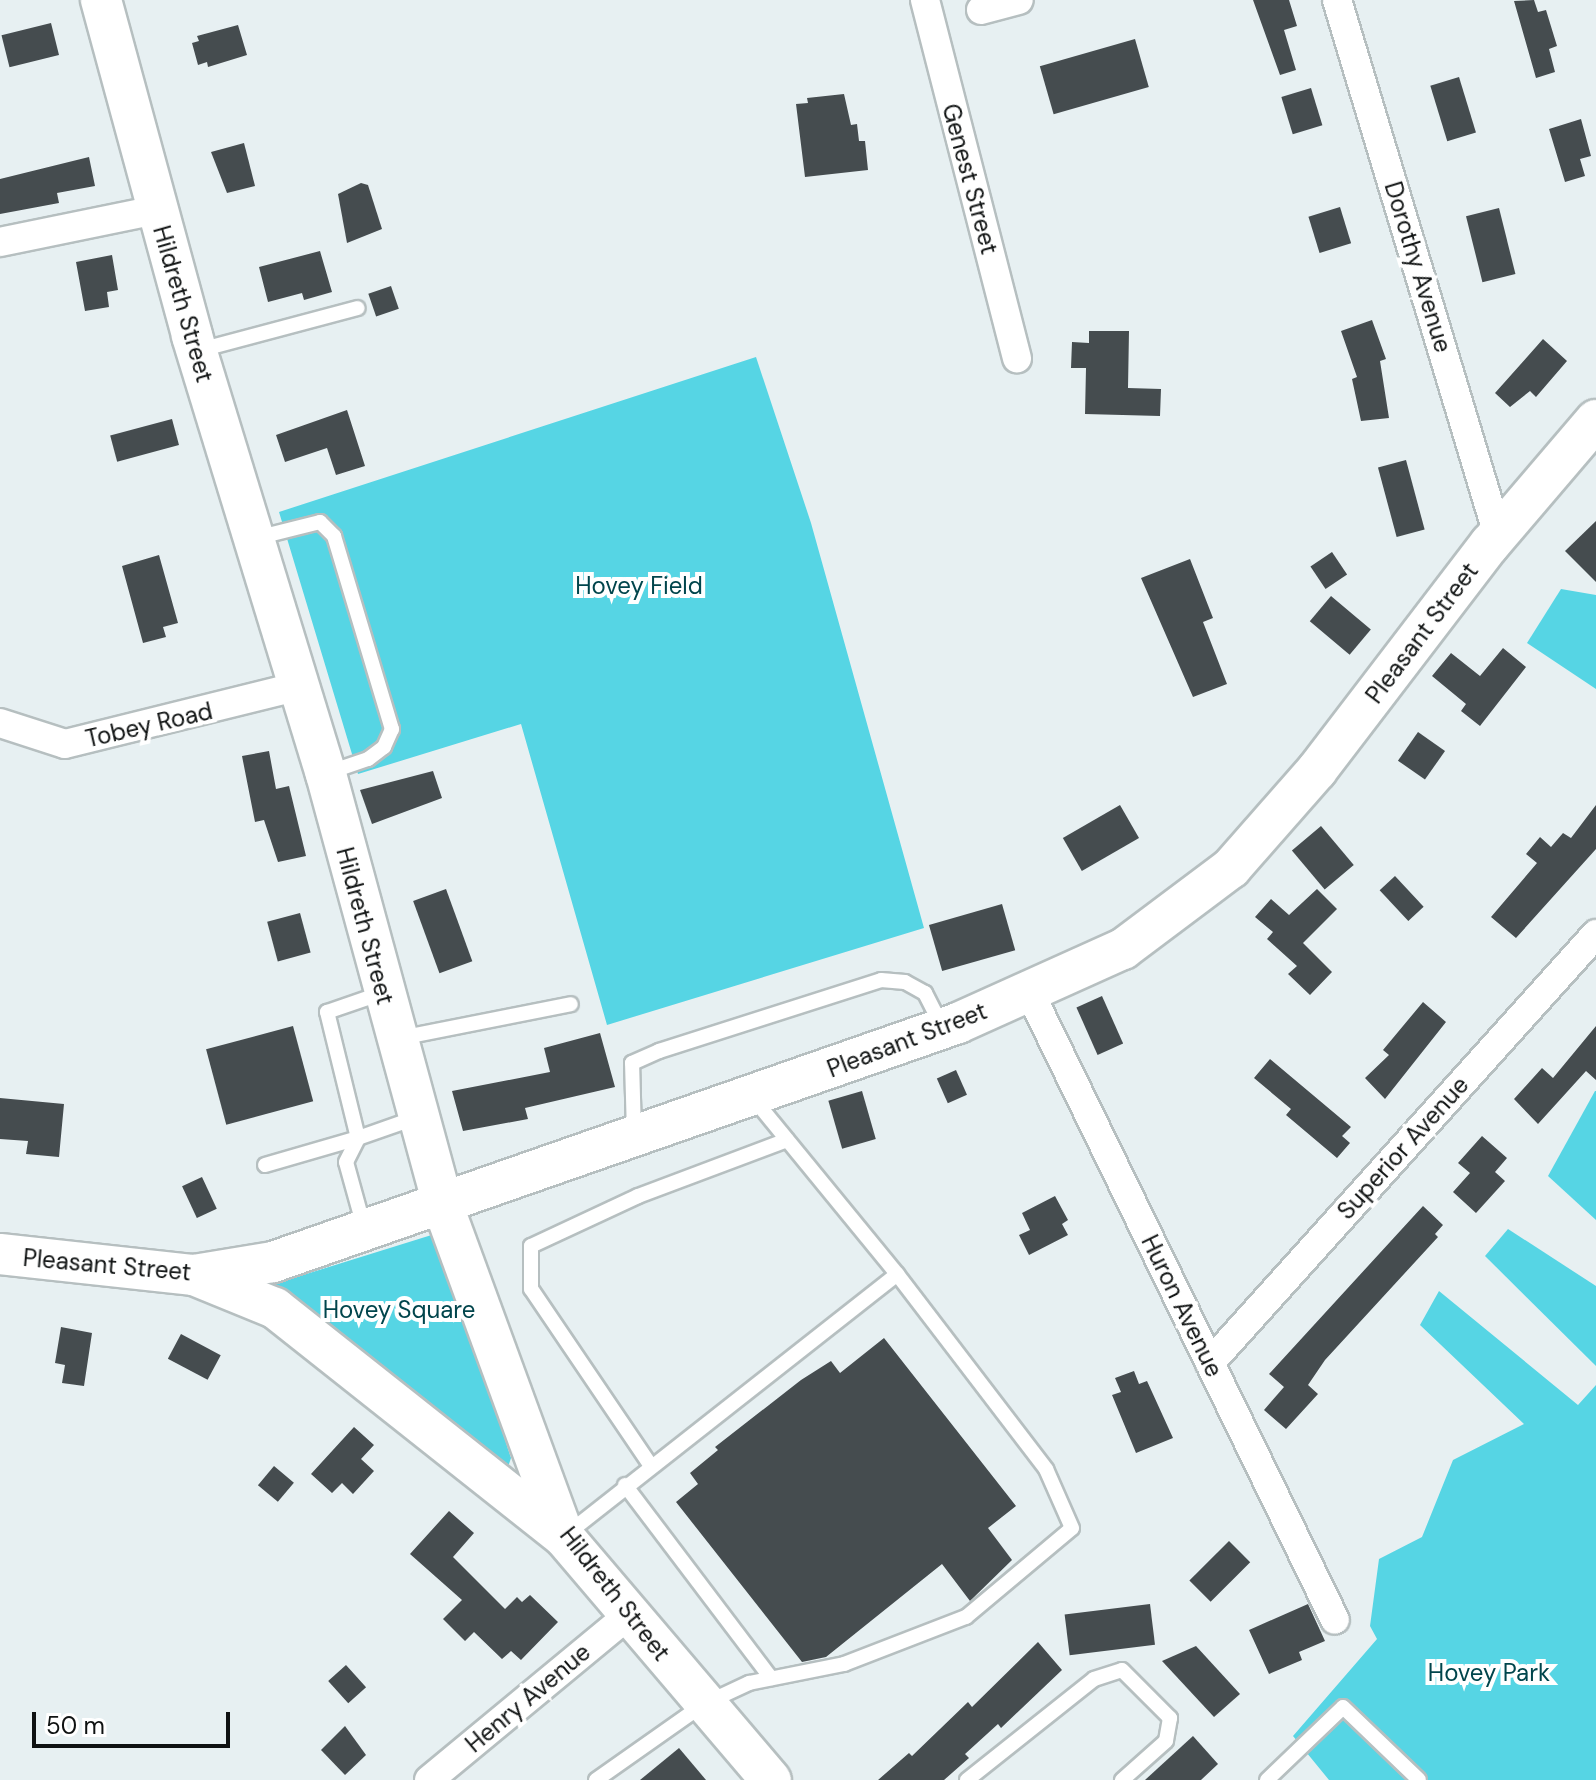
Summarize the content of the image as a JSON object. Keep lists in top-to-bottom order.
{
  "streets": {
    "main road": ["Hildreth Street", "Pleasant Street"],
    "street": [
      "Genest Street",
      "Dorothy Avenue",
      "Tobey Road",
      "Superior Avenue",
      "Huron Avenue",
      "Henry Avenue"
    ]
  },
  "crossings": [
    ["Dorothy Avenue", "Pleasant Street"],
    ["Hildreth Street", "Pleasant Street"],
    ["Hildreth Street", "Tobey Road"],
    ["Hildreth Street", "Henry Avenue"],
    ["Pleasant Street", "Huron Avenue"],
    ["Superior Avenue", "Huron Avenue"]
  ],
  "parks": ["Hovey Field", "Hovey Square", "Hovey Park"],
  "scale_bar": "50 m"
}
